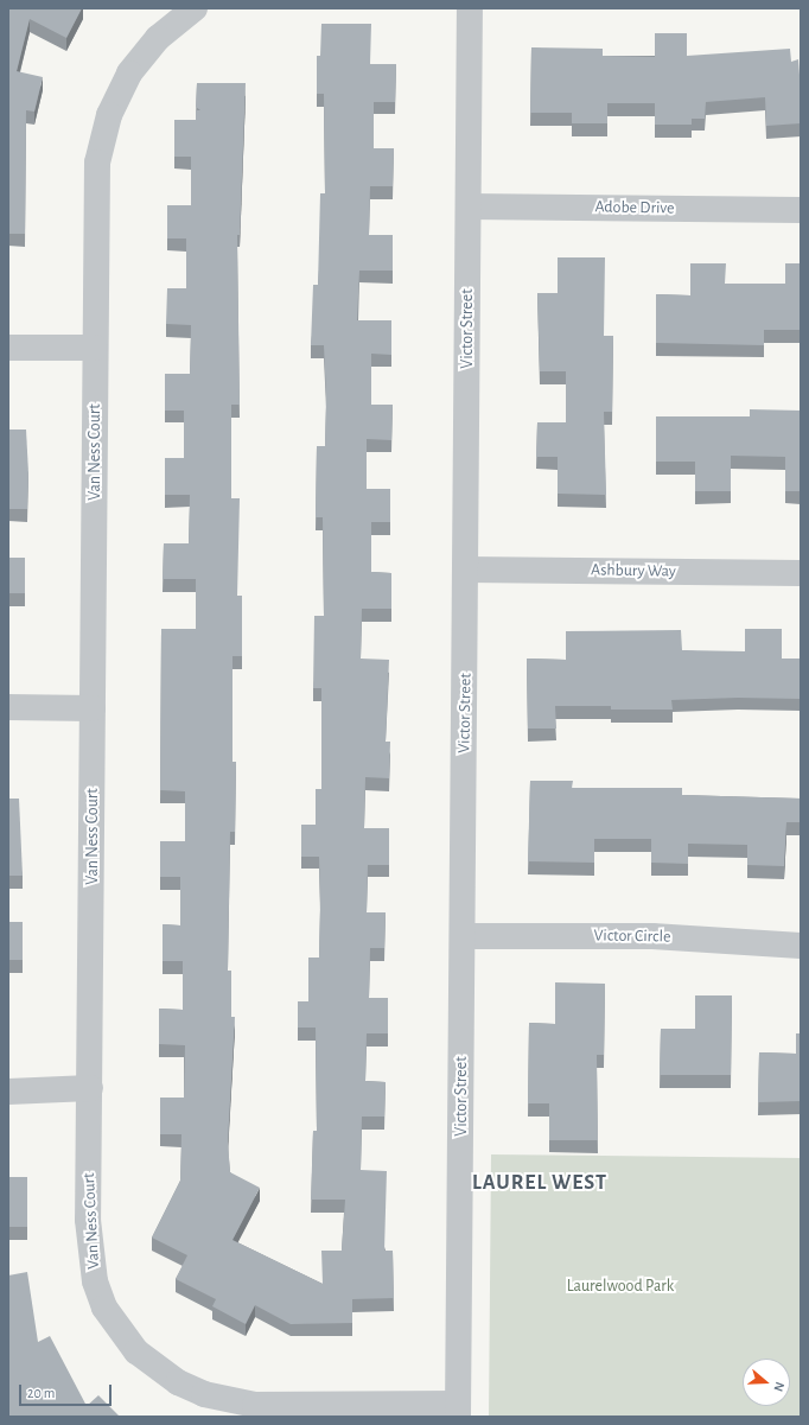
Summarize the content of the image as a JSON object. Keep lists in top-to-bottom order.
{
  "streets": {
    "street": [
      "Adobe Drive",
      "Victor Street",
      "Van Ness Court",
      "Ashbury Way",
      "Victor Circle"
    ]
  },
  "crossings": [
    ["Adobe Drive", "Victor Street"],
    ["Victor Street", "Van Ness Court"],
    ["Victor Street", "Ashbury Way"],
    ["Victor Street", "Victor Circle"]
  ],
  "districts": ["LAUREL WEST"],
  "parks": ["Laurelwood Park"],
  "scale_bar": "20 m",
  "north": "right"
}
